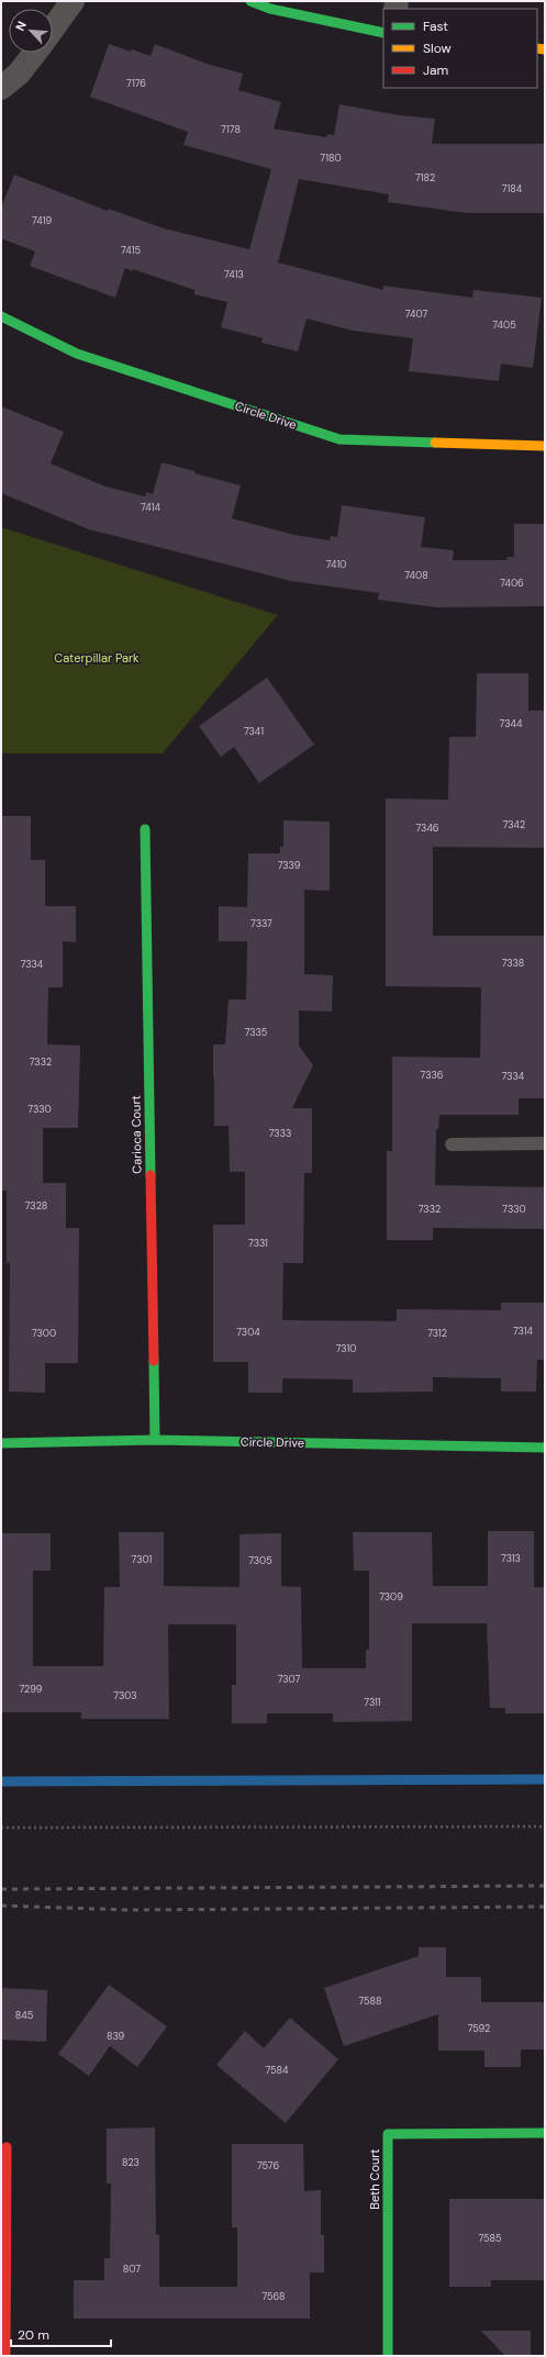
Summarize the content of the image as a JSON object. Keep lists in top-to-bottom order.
{
  "streets": {
    "street": ["Circle Drive", "Carioca Court", "Beth Court"]
  },
  "crossings": [
    ["Circle Drive", "Carioca Court"]
  ],
  "parks": ["Caterpillar Park"],
  "house_numbers": [
    "7176",
    "7178",
    "7180",
    "7182",
    "7184",
    "7419",
    "7415",
    "7413",
    "7407",
    "7405",
    "7414",
    "7410",
    "7408",
    "7406",
    "7344",
    "7341",
    "7342",
    "7346",
    "7339",
    "7337",
    "7338",
    "7334",
    "7335",
    "7332",
    "7336",
    "7334",
    "7330",
    "7333",
    "7328",
    "7332",
    "7330",
    "7331",
    "7314",
    "7304",
    "7300",
    "7312",
    "7310",
    "7313",
    "7301",
    "7305",
    "7309",
    "7307",
    "7299",
    "7303",
    "7311",
    "7588",
    "845",
    "7592",
    "839",
    "7584",
    "823",
    "7576",
    "7585",
    "807",
    "7568"
  ],
  "legend": ["Fast", "Slow", "Jam"],
  "scale_bar": "20 m",
  "north": "top left"
}
